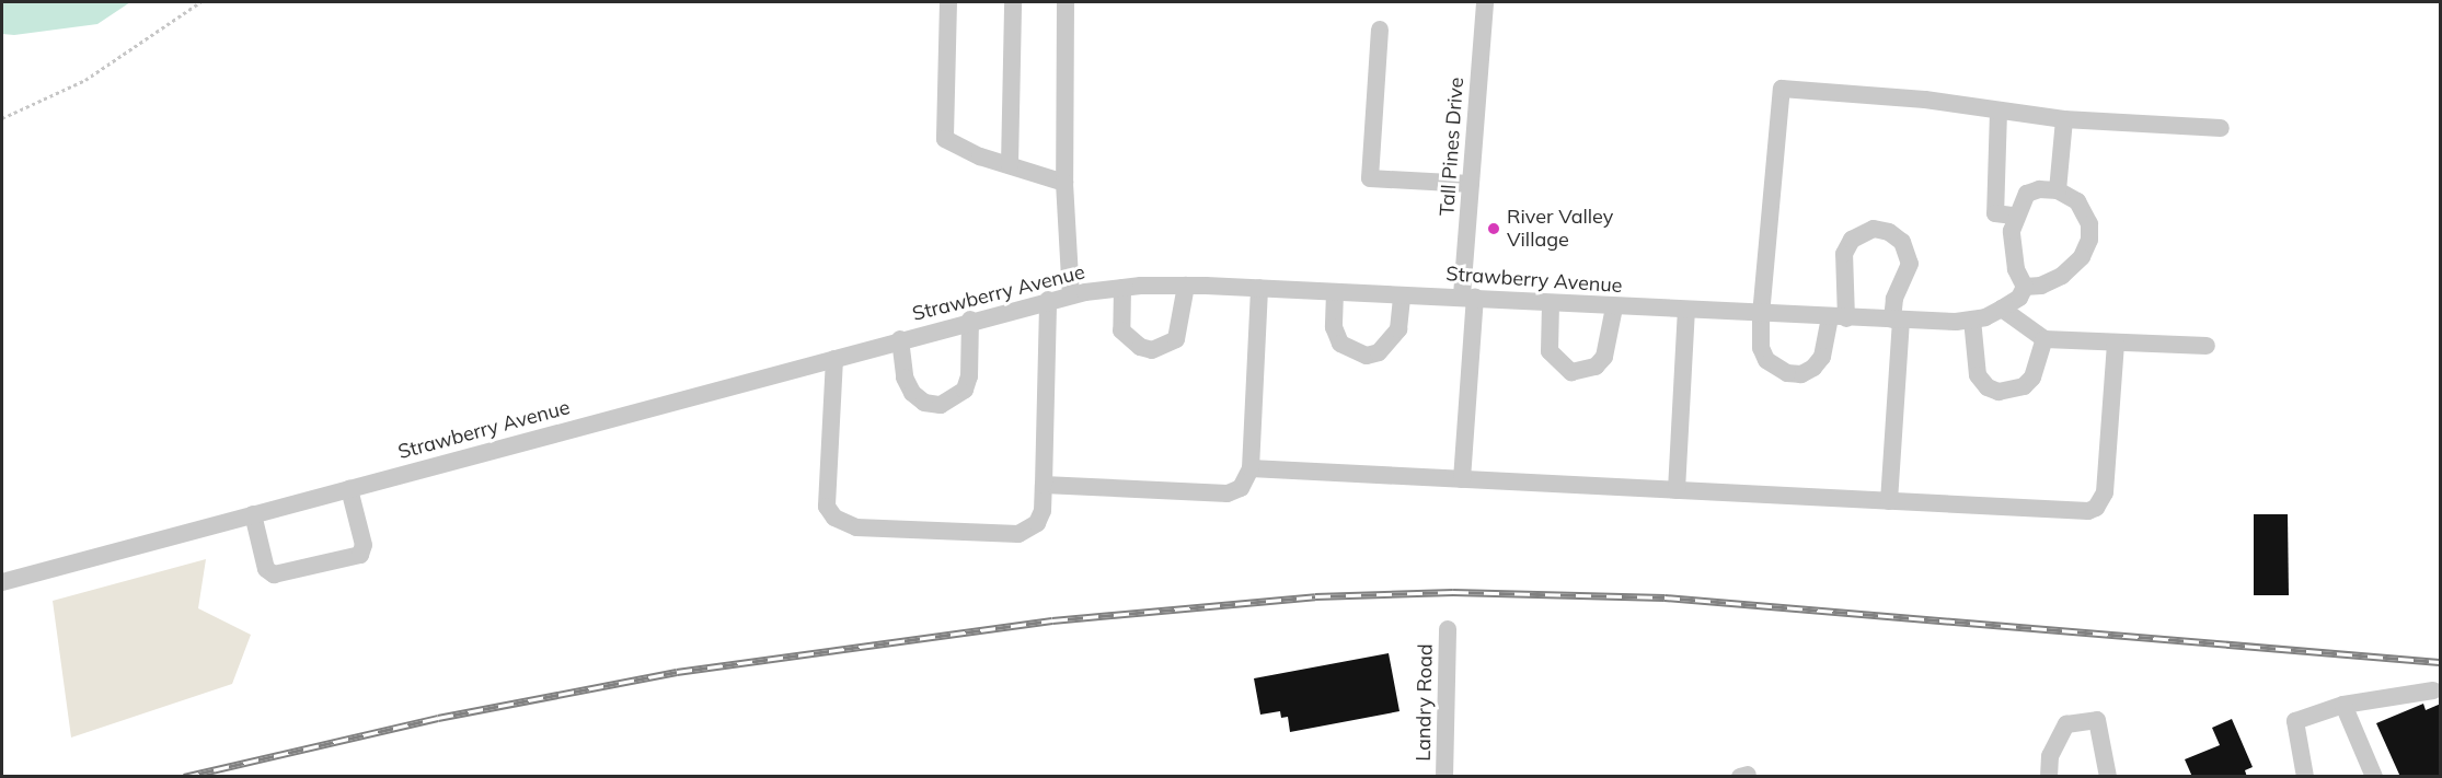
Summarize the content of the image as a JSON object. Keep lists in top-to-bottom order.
{
  "streets": {
    "street": ["Tall Pines Drive", "Strawberry Avenue", "Landry Road"]
  },
  "crossings": [
    ["Tall Pines Drive", "Strawberry Avenue"]
  ],
  "places": ["River Valley Village"]
}
